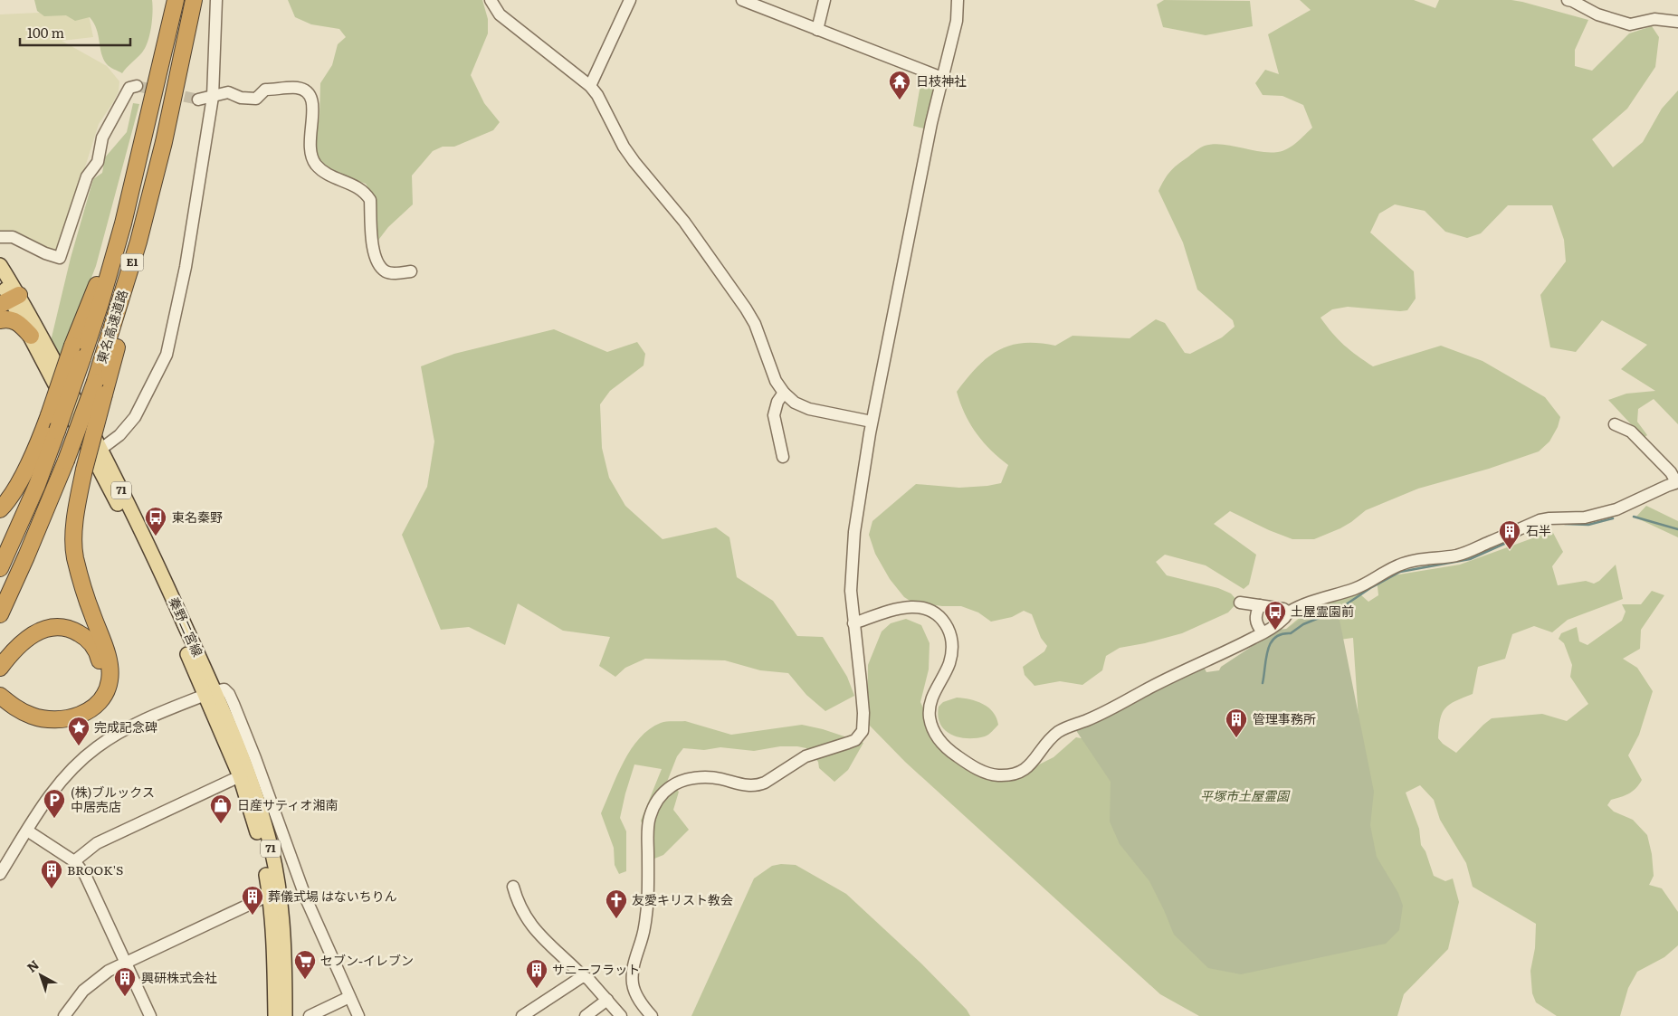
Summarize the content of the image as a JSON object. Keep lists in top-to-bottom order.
{
  "streets": {
    "highway": ["E1", "東名高速道路"],
    "main road": ["71", "秦野二宮線"]
  },
  "parks": ["平塚市土屋霊園"],
  "places": {
    "temple": ["日枝神社"],
    "bus stop": ["東名秦野", "土屋霊園前"],
    "building": [
      "石半",
      "管理事務所",
      "BROOK'S",
      "葬儀式場 はないちりん",
      "サニーフラット",
      "興研株式会社"
    ],
    "place": ["完成記念碑"],
    "parking": ["(株)ブルックス 中居売店"],
    "shop": ["日産サティオ湘南"],
    "church": ["友愛キリスト教会"],
    "supermarket": ["セブン-イレブン"]
  },
  "scale_bar": "100 m",
  "north": "top left"
}
